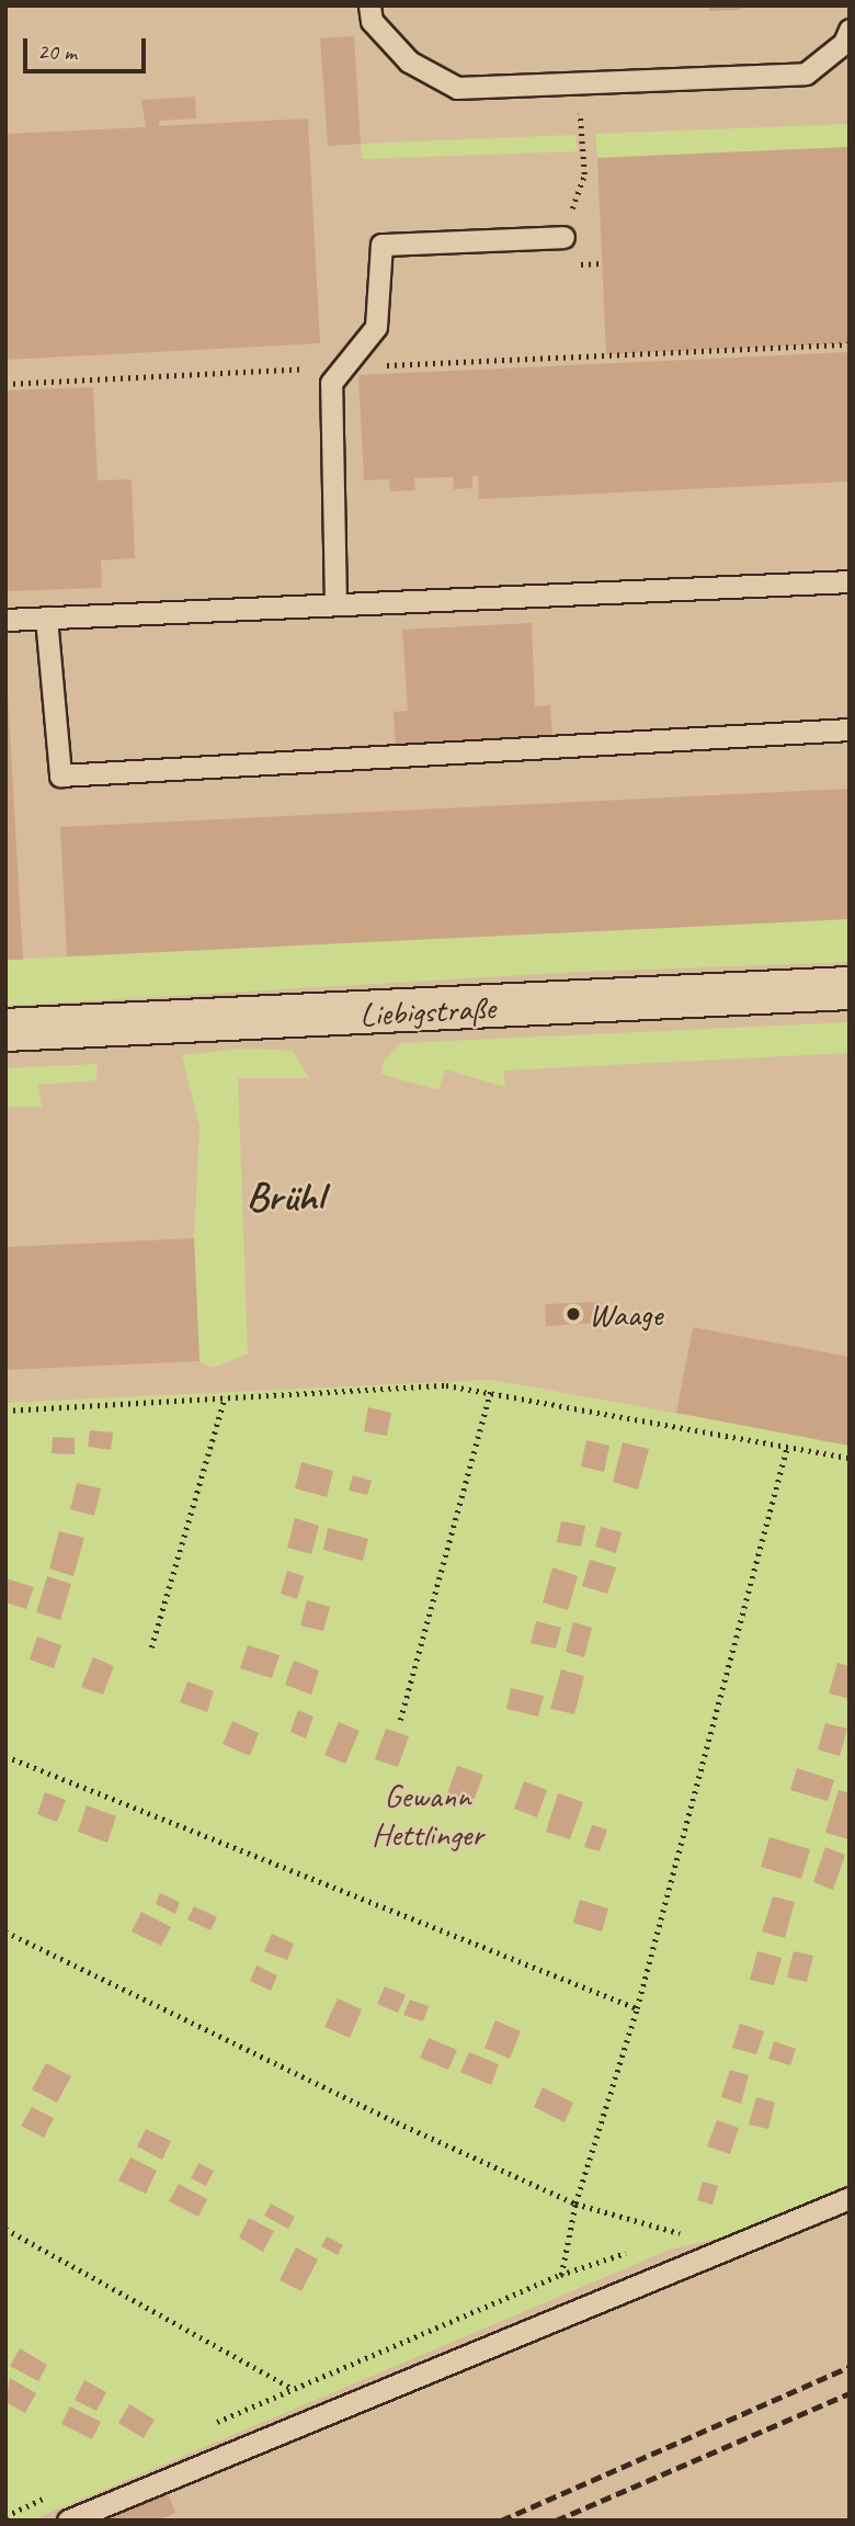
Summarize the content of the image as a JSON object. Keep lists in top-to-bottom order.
{
  "streets": {
    "street": ["Liebigstraße"]
  },
  "districts": ["Brühl"],
  "parks": ["Gewann Hettlinger"],
  "places": ["Waage"],
  "scale_bar": "20 m"
}
